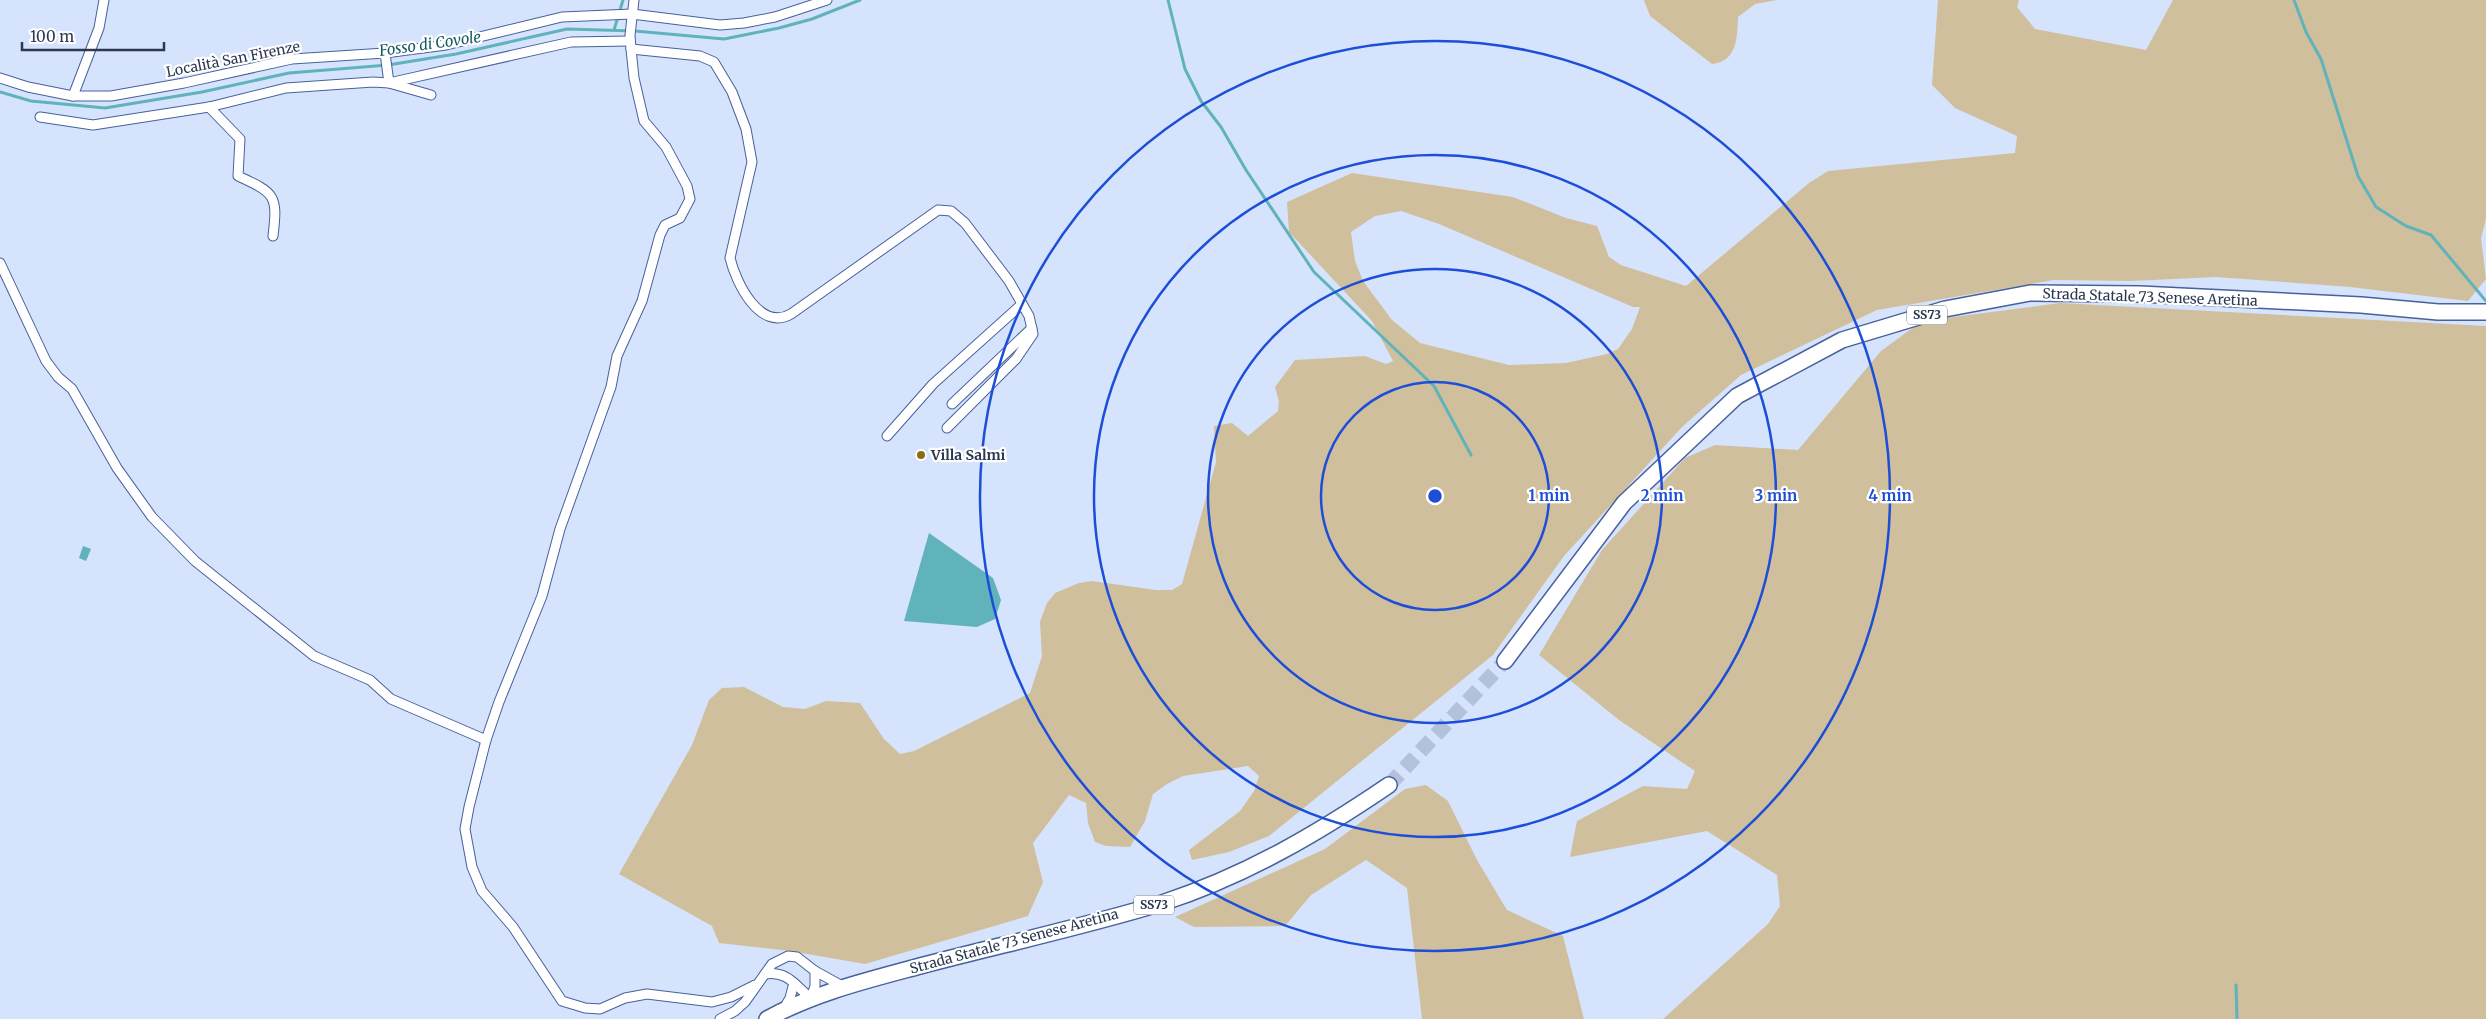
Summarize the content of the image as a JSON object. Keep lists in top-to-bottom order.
{
  "streets": {
    "main road": ["Strada Statale 73 Senese Aretina", "SS73"],
    "street": ["Località San Firenze"]
  },
  "water": ["Fosso di Covole"],
  "places": ["Villa Salmi"],
  "scale_bar": "100 m",
  "rings": [
    "1 min",
    "2 min",
    "3 min",
    "4 min"
  ]
}
